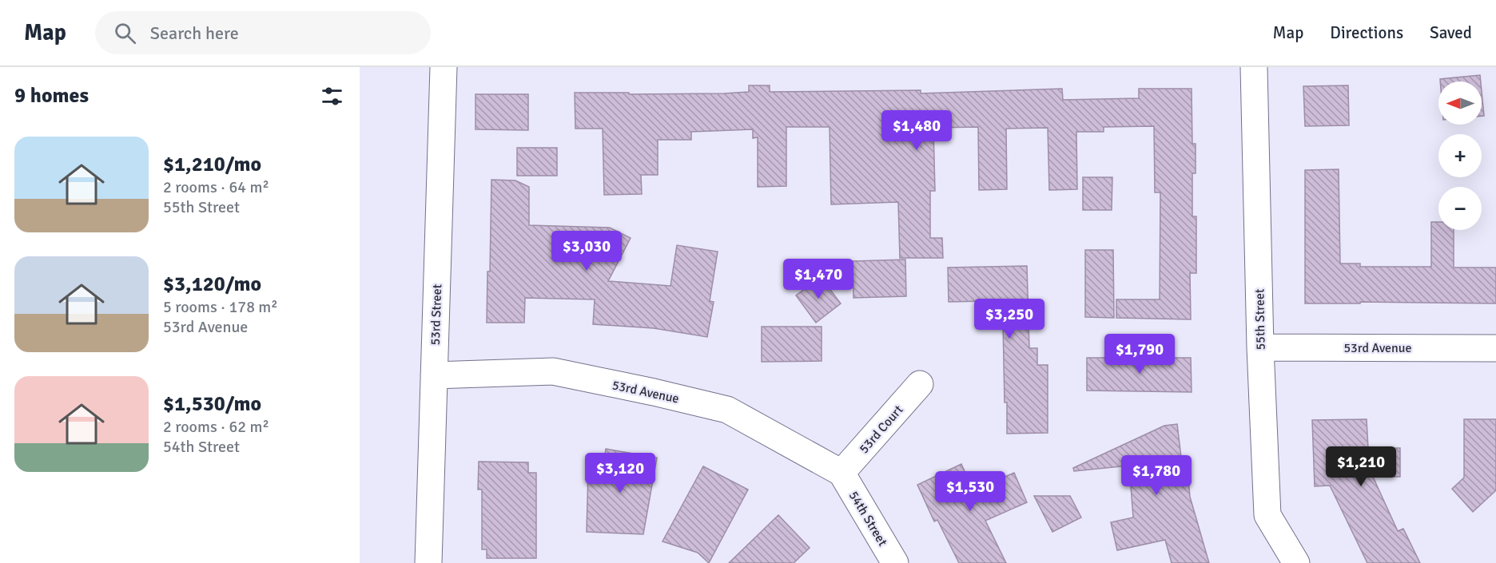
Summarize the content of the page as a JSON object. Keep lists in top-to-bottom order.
{
  "streets": {
    "street": [
      "53rd Street",
      "55th Street",
      "53rd Avenue",
      "53rd Court",
      "54th Street"
    ]
  },
  "crossings": [
    ["53rd Street", "53rd Avenue"],
    ["55th Street", "53rd Avenue"],
    ["53rd Avenue", "53rd Court"],
    ["53rd Avenue", "54th Street"],
    ["53rd Court", "54th Street"]
  ],
  "north": "left",
  "page": {
    "header": "Map",
    "search": "Search here",
    "nav": ["Map", "Directions", "Saved"],
    "heading": "9 homes",
    "map_buttons": ["+", "−"],
    "price": [
      "$1,480",
      "$3,030",
      "$1,470",
      "$3,250",
      "$1,790",
      "$1,210",
      "$3,120",
      "$1,780",
      "$1,530"
    ],
    "list": [
      {
        "name": "$1,210/mo",
        "note": "2 rooms · 64 m² · 55th Street"
      },
      {
        "name": "$3,120/mo",
        "note": "5 rooms · 178 m² · 53rd Avenue"
      },
      {
        "name": "$1,530/mo",
        "note": "2 rooms · 62 m² · 54th Street"
      }
    ]
  }
}
